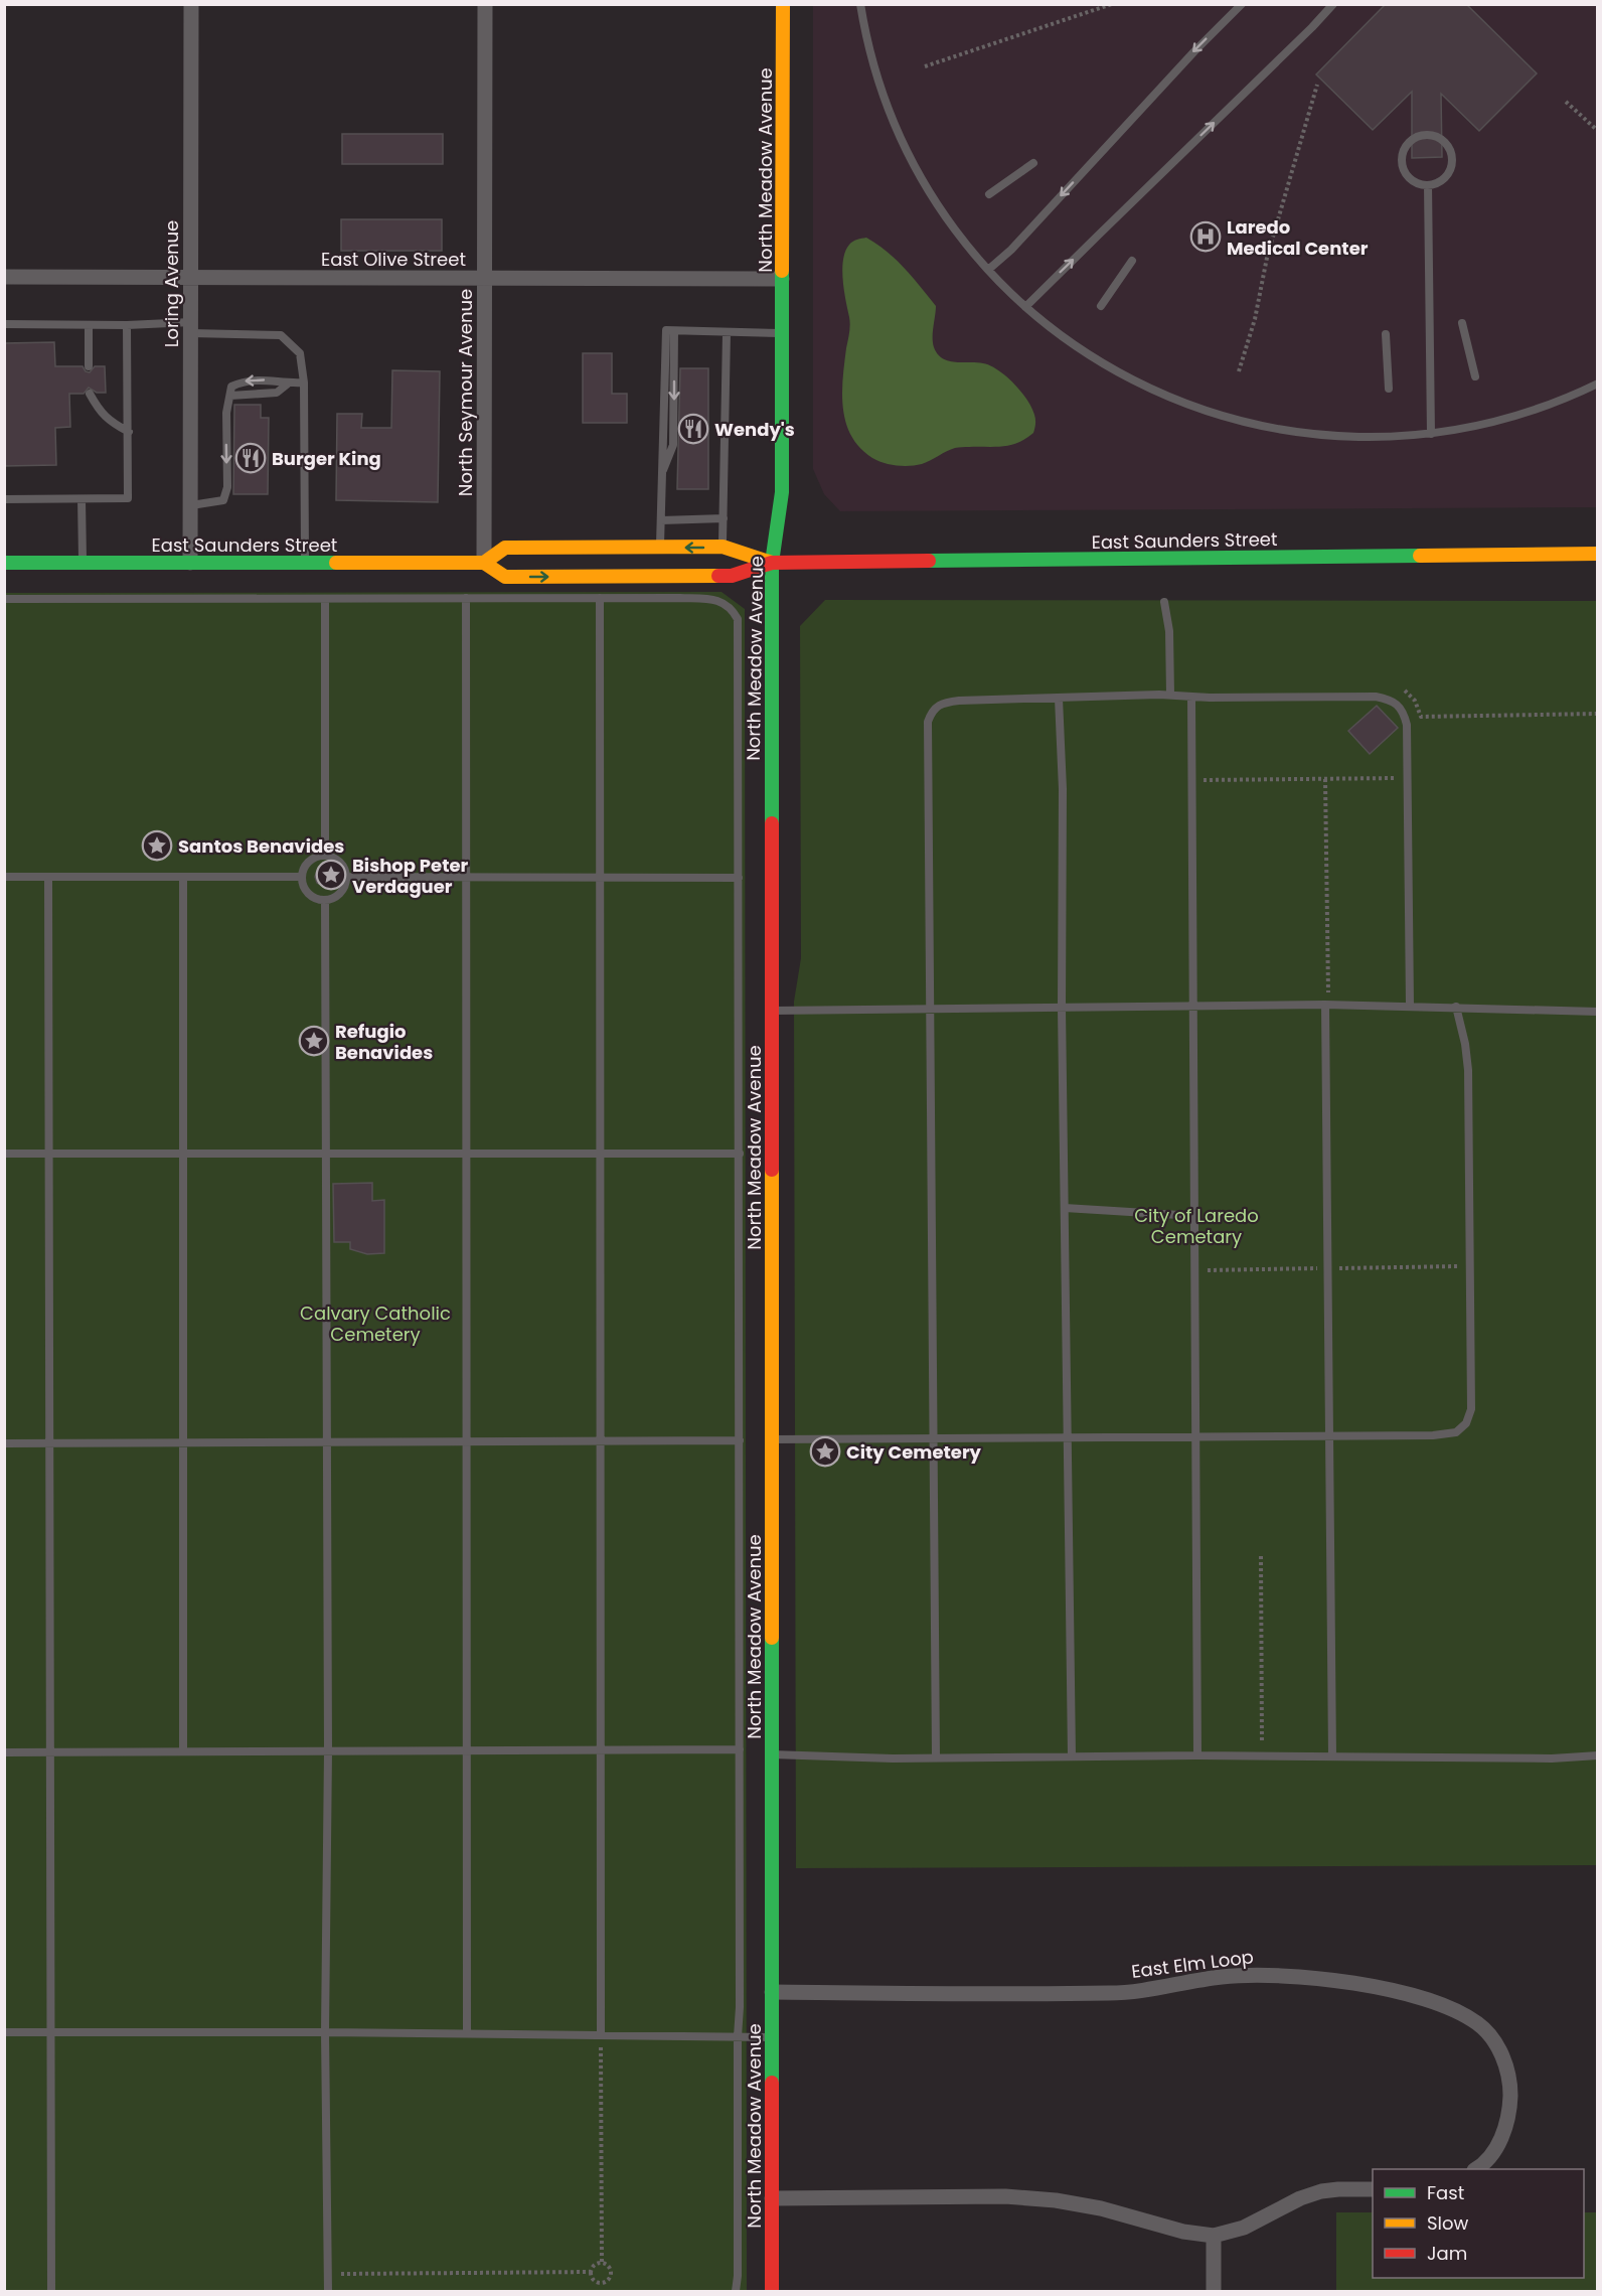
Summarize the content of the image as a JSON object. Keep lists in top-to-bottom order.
{
  "streets": {
    "main road": ["North Meadow Avenue", "East Saunders Street"],
    "street": [
      "East Olive Street",
      "Loring Avenue",
      "North Seymour Avenue",
      "East Elm Loop"
    ]
  },
  "crossings": [
    ["North Meadow Avenue", "East Olive Street"],
    ["North Meadow Avenue", "East Saunders Street"],
    ["North Meadow Avenue", "East Elm Loop"],
    ["East Olive Street", "Loring Avenue"],
    ["East Olive Street", "North Seymour Avenue"],
    ["Loring Avenue", "East Saunders Street"],
    ["North Seymour Avenue", "East Saunders Street"]
  ],
  "parks": ["City of Laredo Cemetary", "Calvary Catholic Cemetery"],
  "places": {
    "hospital": ["Laredo Medical Center"],
    "restaurant": ["Wendy's", "Burger King"],
    "place": [
      "Santos Benavides",
      "Bishop Peter Verdaguer",
      "Refugio Benavides",
      "City Cemetery"
    ]
  },
  "legend": ["Fast", "Slow", "Jam"]
}
